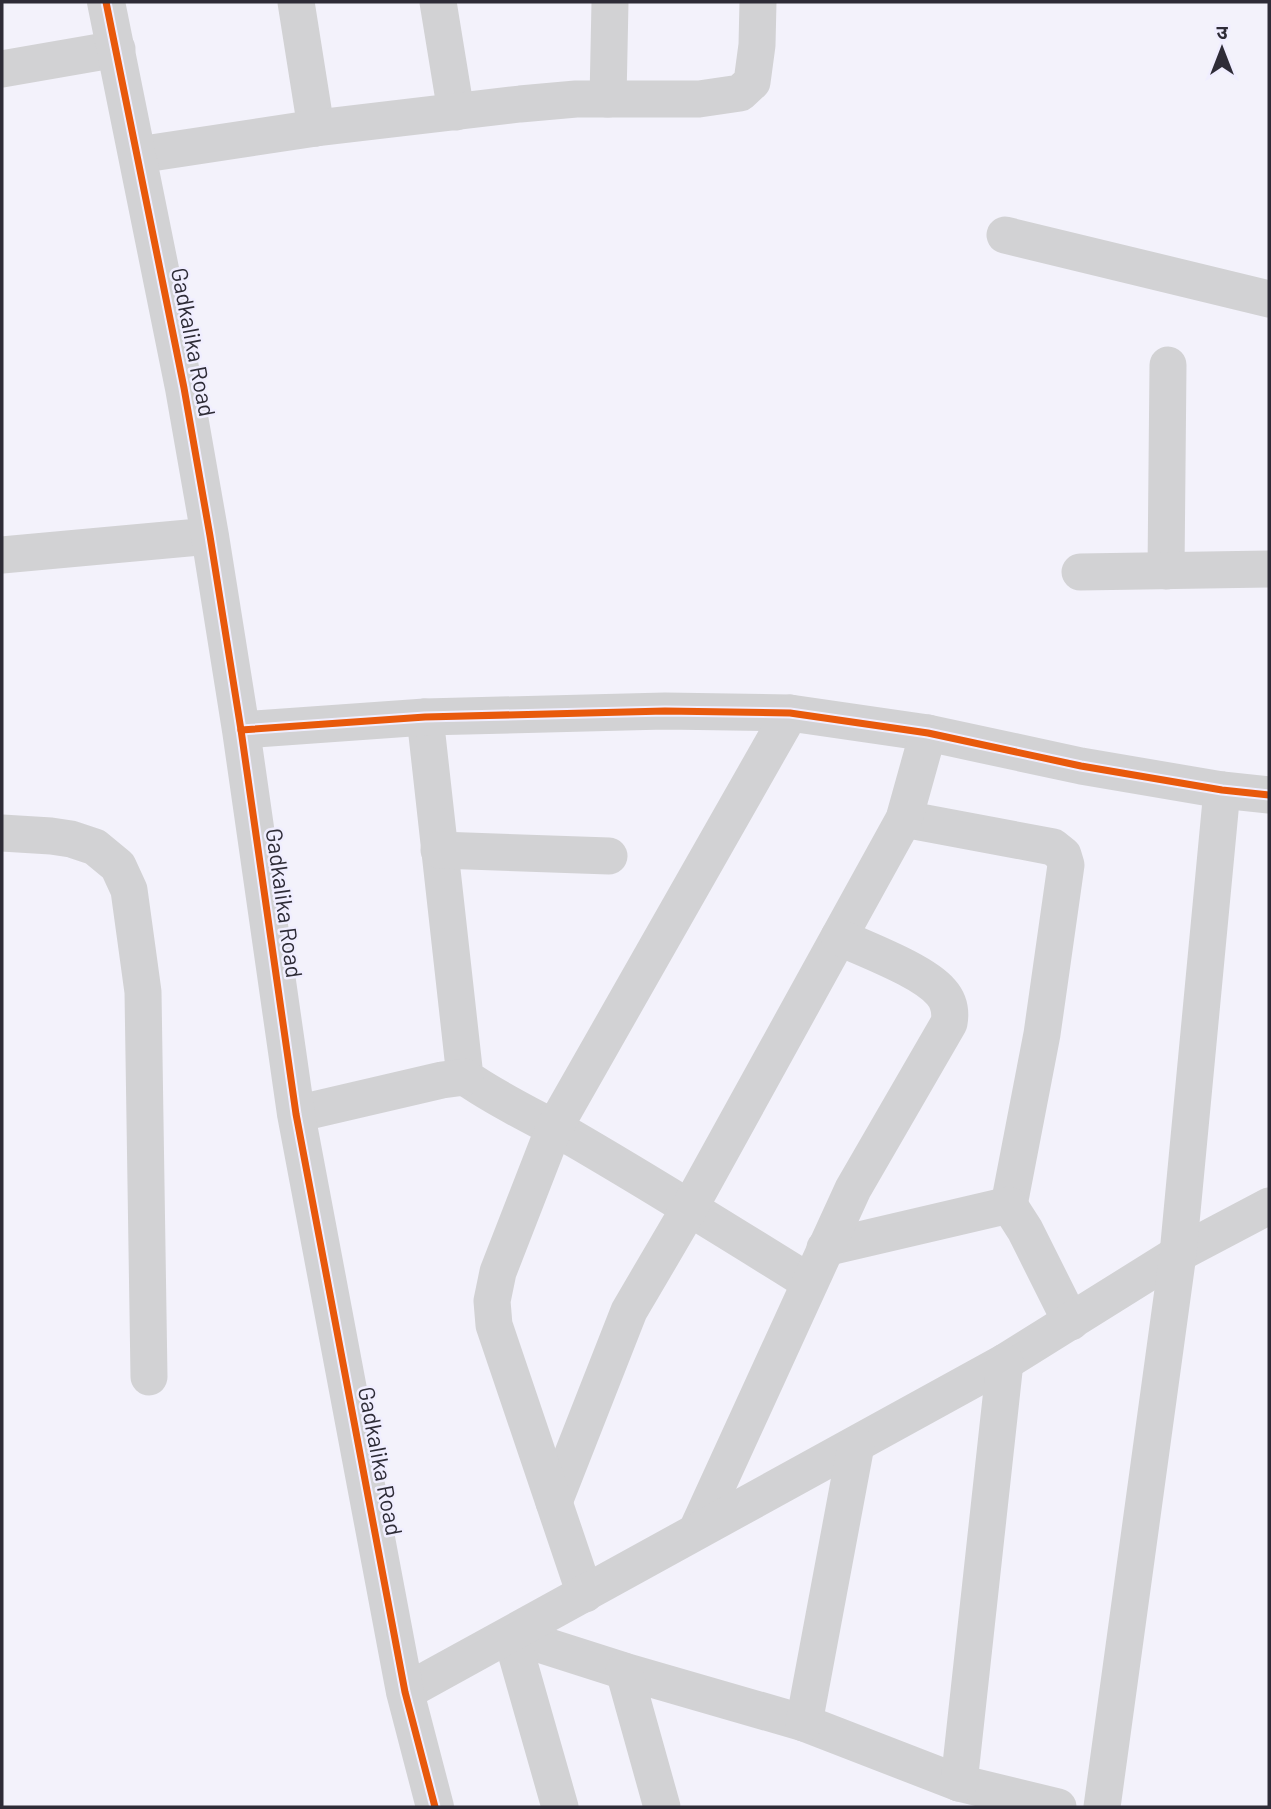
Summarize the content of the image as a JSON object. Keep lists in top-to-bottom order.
{
  "streets": {
    "street": ["Gadkalika Road"]
  },
  "north": "top"
}
